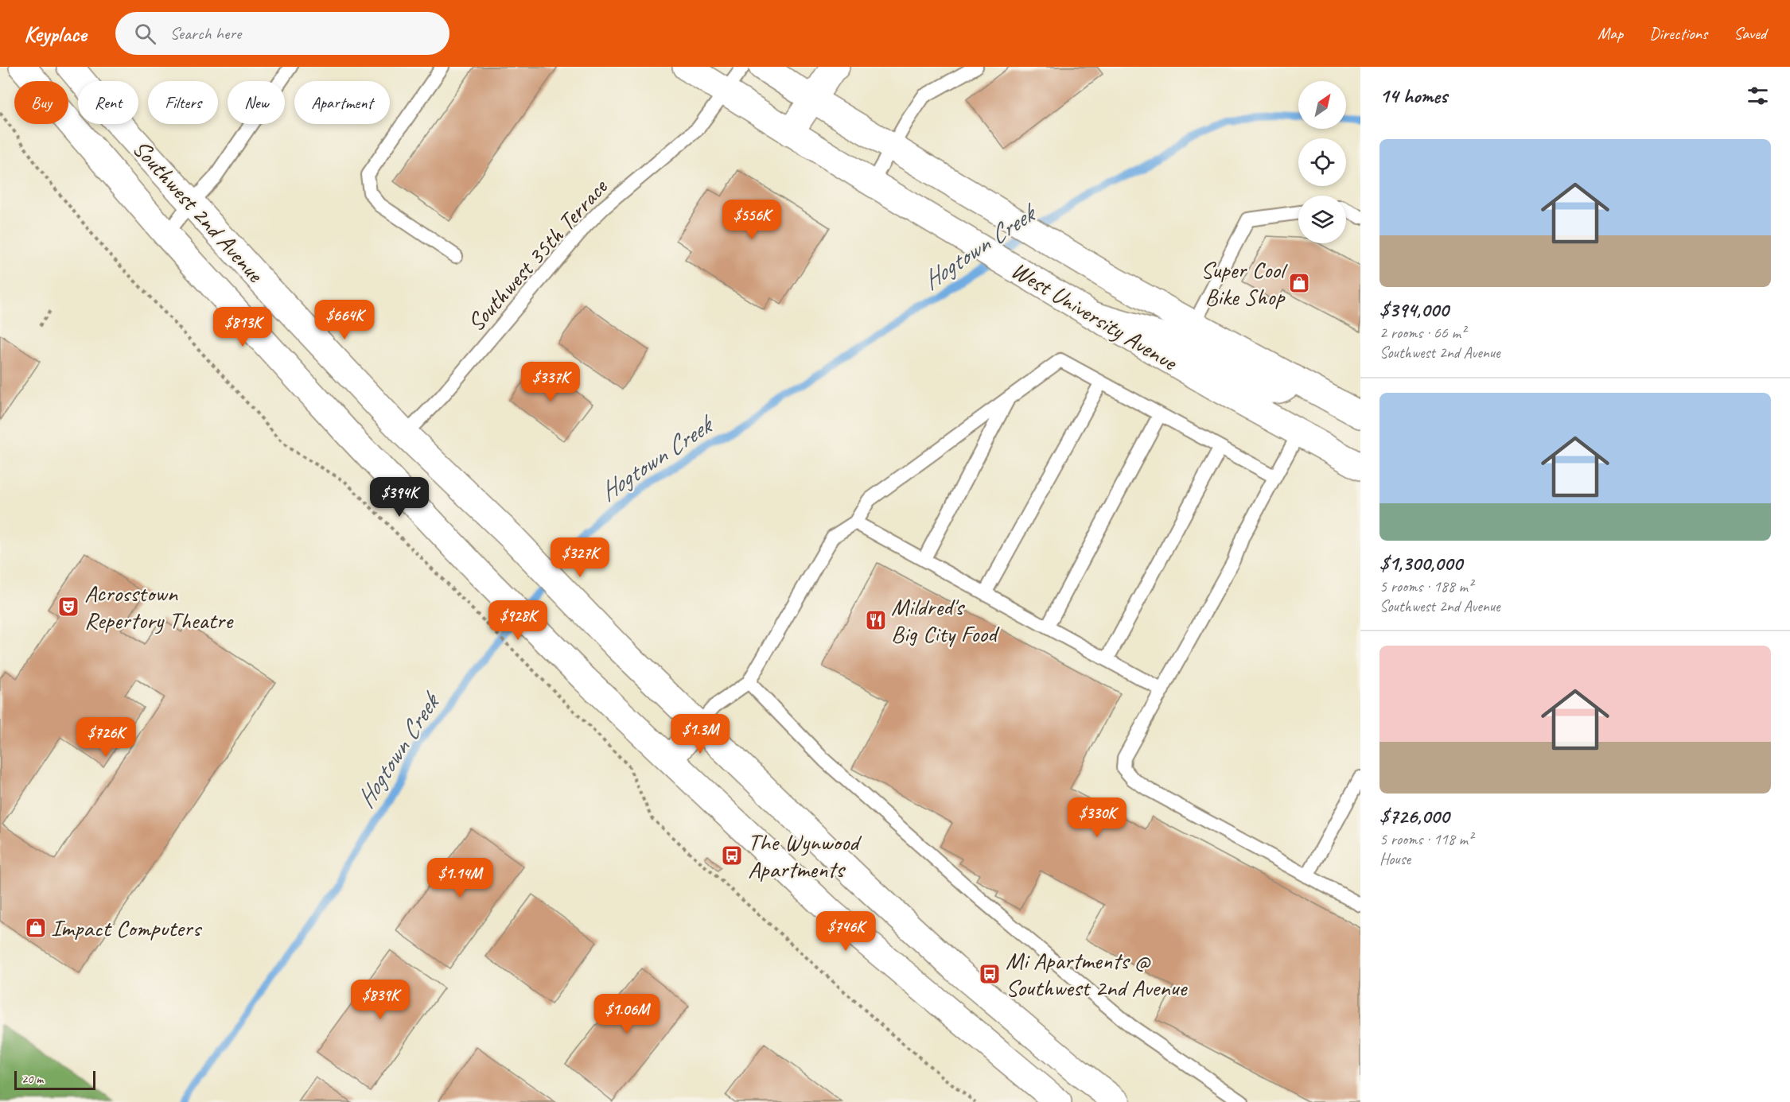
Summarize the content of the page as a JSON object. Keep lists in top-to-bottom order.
{
  "streets": {
    "main road": ["Southwest 2nd Avenue", "West University Avenue"],
    "lane": ["Southwest 35th Terrace"]
  },
  "crossings": [
    ["Southwest 2nd Avenue", "Southwest 35th Terrace"],
    ["Southwest 35th Terrace", "West University Avenue"]
  ],
  "water": ["Hogtown Creek"],
  "places": {
    "shop": ["Super Cool Bike Shop", "Impact Computers"],
    "theatre": ["Acrosstown Repertory Theatre"],
    "restaurant": ["Mildred's Big City Food"],
    "bus stop": ["The Wynwood Apartments", "Mi Apartments @ Southwest 2nd Avenue"]
  },
  "scale_bar": "20 m",
  "north": "top right",
  "page": {
    "header": "Keyplace",
    "search": "Search here",
    "nav": ["Map", "Directions", "Saved"],
    "heading": "14 homes",
    "chip": [
      "Buy",
      "Rent",
      "Filters",
      "New",
      "Apartment"
    ],
    "list": [
      {
        "name": "$394,000",
        "note": "2 rooms · 66 m² · Southwest 2nd Avenue"
      },
      {
        "name": "$1,300,000",
        "note": "5 rooms · 188 m² · Southwest 2nd Avenue"
      },
      {
        "name": "$726,000",
        "note": "5 rooms · 118 m² · House"
      }
    ],
    "price": [
      "$556K",
      "$664K",
      "$813K",
      "$337K",
      "$394K",
      "$327K",
      "$928K",
      "$1.3M",
      "$726K",
      "$330K",
      "$1.14M",
      "$746K",
      "$839K",
      "$1.06M"
    ],
    "scale": "20 m"
  }
}
